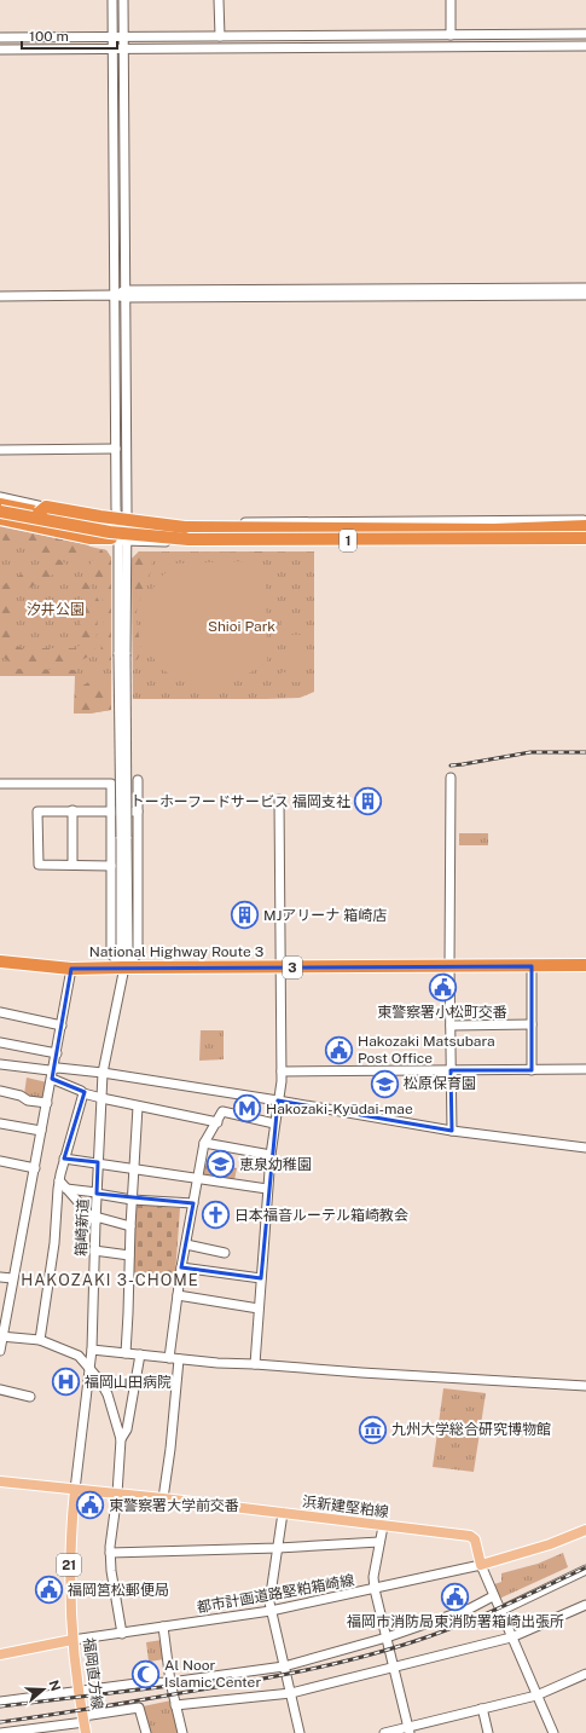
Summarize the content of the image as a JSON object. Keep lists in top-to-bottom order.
{
  "streets": {
    "highway": ["1", "National Highway Route 3", "3"],
    "main road": ["浜新建堅粕線", "21", "福岡直方線"],
    "street": ["箱崎新道", "都市計画道路堅粕箱崎線"]
  },
  "crossings": [
    ["National Highway Route 3", "箱崎新道"],
    ["箱崎新道", "浜新建堅粕線"],
    ["箱崎新道", "福岡直方線"],
    ["浜新建堅粕線", "都市計画道路堅粕箱崎線"],
    ["浜新建堅粕線", "福岡直方線"],
    ["都市計画道路堅粕箱崎線", "福岡直方線"]
  ],
  "districts": ["HAKOZAKI 3-CHOME"],
  "parks": ["汐井公園", "Shioi Park"],
  "places": {
    "building": ["トーホーフードサービス 福岡支社", "MJアリーナ 箱崎店"],
    "public building": [
      "東警察署小松町交番",
      "Hakozaki Matsubara Post Office",
      "東警察署大学前交番",
      "福岡筥松郵便局",
      "福岡市消防局東消防署箱崎出張所"
    ],
    "school or university": ["松原保育園", "恵泉幼稚園"],
    "metro station": ["Hakozaki-Kyūdai-mae"],
    "church": ["日本福音ルーテル箱崎教会"],
    "hospital": ["福岡山田病院"],
    "museum": ["九州大学総合研究博物館"],
    "mosque": ["Al Noor Islamic Center"]
  },
  "scale_bar": "100 m",
  "north": "right"
}
